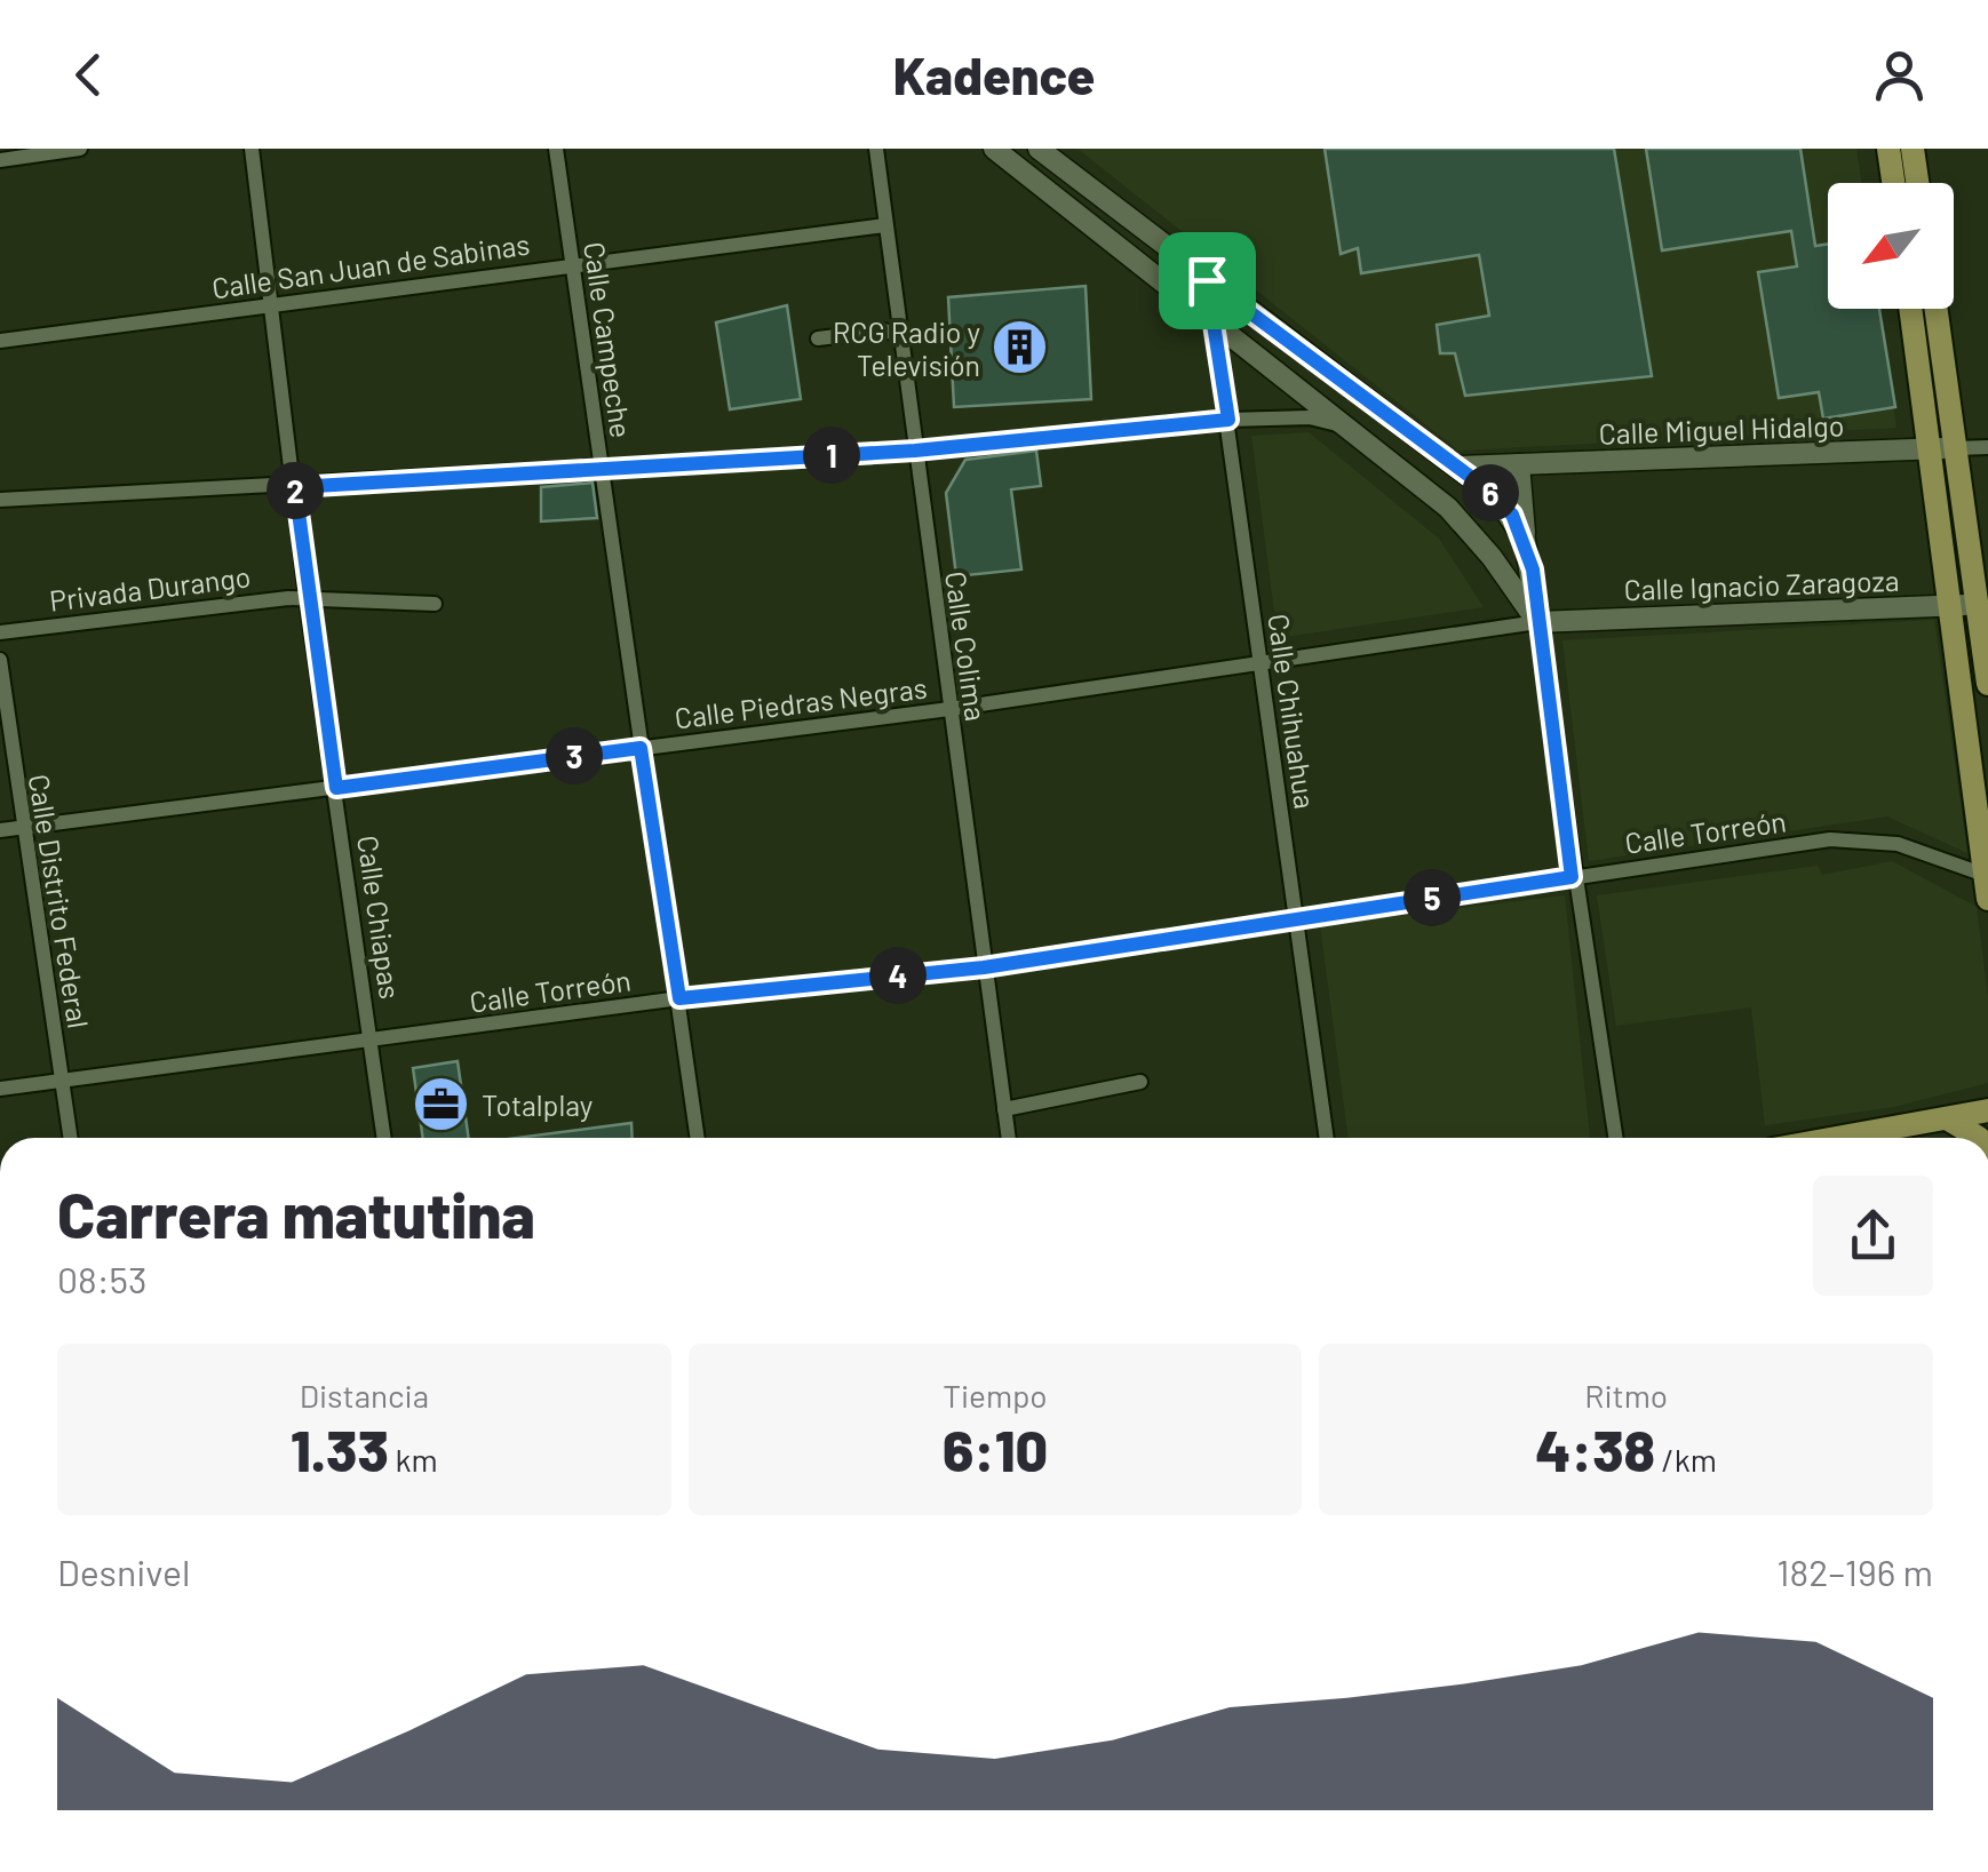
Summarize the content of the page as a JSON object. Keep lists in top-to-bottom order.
{
  "streets": {
    "main road": ["Calle Miguel Hidalgo", "Calle Ignacio Zaragoza"],
    "street": [
      "Calle San Juan de Sabinas",
      "Calle Campeche",
      "Privada Durango",
      "Calle Colima",
      "Calle Piedras Negras",
      "Calle Chihuahua",
      "Calle Torreón",
      "Calle Distrito Federal",
      "Calle Chiapas"
    ]
  },
  "crossings": [
    ["Calle San Juan de Sabinas", "Calle Campeche"],
    ["Calle San Juan de Sabinas", "Calle Colima"],
    ["Calle San Juan de Sabinas", "Calle Chiapas"],
    ["Calle Campeche", "Calle Piedras Negras"],
    ["Calle Campeche", "Calle Torreón"],
    ["Calle Ignacio Zaragoza", "Calle Piedras Negras"],
    ["Privada Durango", "Calle Chiapas"],
    ["Calle Colima", "Calle Piedras Negras"],
    ["Calle Colima", "Calle Torreón"],
    ["Calle Piedras Negras", "Calle Chihuahua"],
    ["Calle Piedras Negras", "Calle Distrito Federal"],
    ["Calle Piedras Negras", "Calle Chiapas"],
    ["Calle Chihuahua", "Calle Torreón"],
    ["Calle Torreón", "Calle Distrito Federal"],
    ["Calle Torreón", "Calle Chiapas"]
  ],
  "places": {
    "building": ["RCG Radio y Televisión"],
    "office": ["Totalplay"]
  },
  "north": "bottom left",
  "page": {
    "header": "Kadence",
    "pins": [
      "1",
      "2",
      "6",
      "3",
      "5",
      "4"
    ],
    "heading": ["Carrera matutina", "08:53"],
    "stats": [
      ["Distancia", "1.33 km"],
      ["Tiempo", "6:10"],
      ["Ritmo", "4:38 /km"]
    ],
    "chart": ["Desnivel", "182–196 m"]
  }
}
